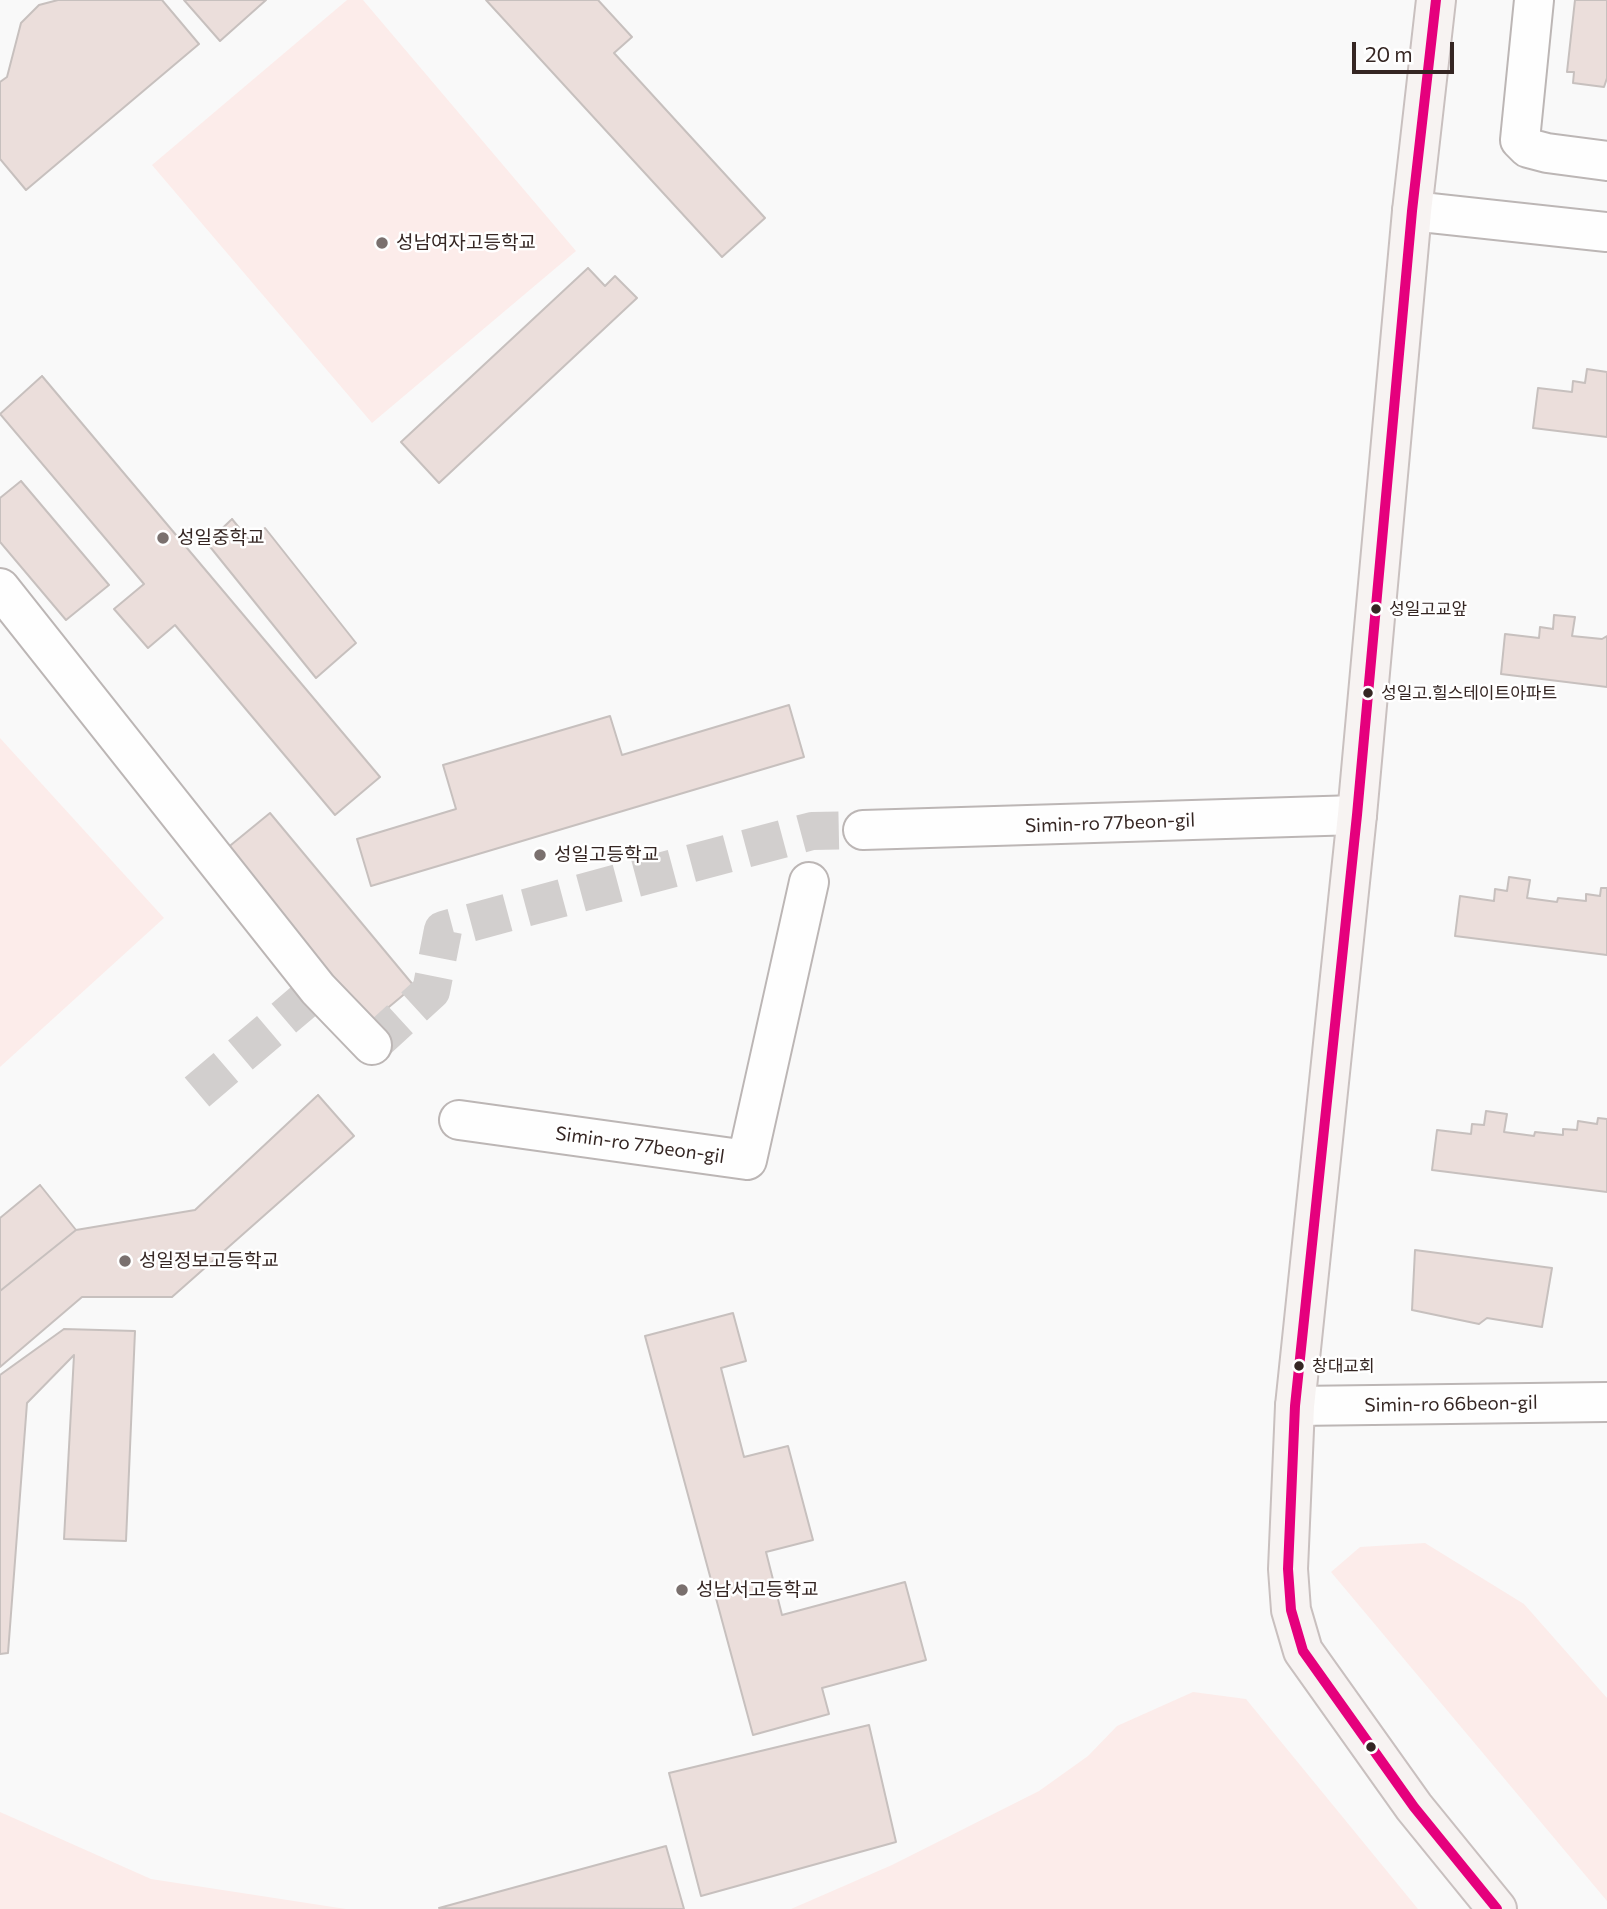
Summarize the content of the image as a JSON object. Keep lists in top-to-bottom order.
{
  "streets": {
    "street": ["Simin-ro 77beon-gil", "Simin-ro 66beon-gil"]
  },
  "places": [
    "성남여자고등학교",
    "성일중학교",
    "성일고교앞",
    "성일고.힐스테이트아파트",
    "성일고등학교",
    "성일정보고등학교",
    "창대교회",
    "성남서고등학교"
  ],
  "scale_bar": "20 m"
}
